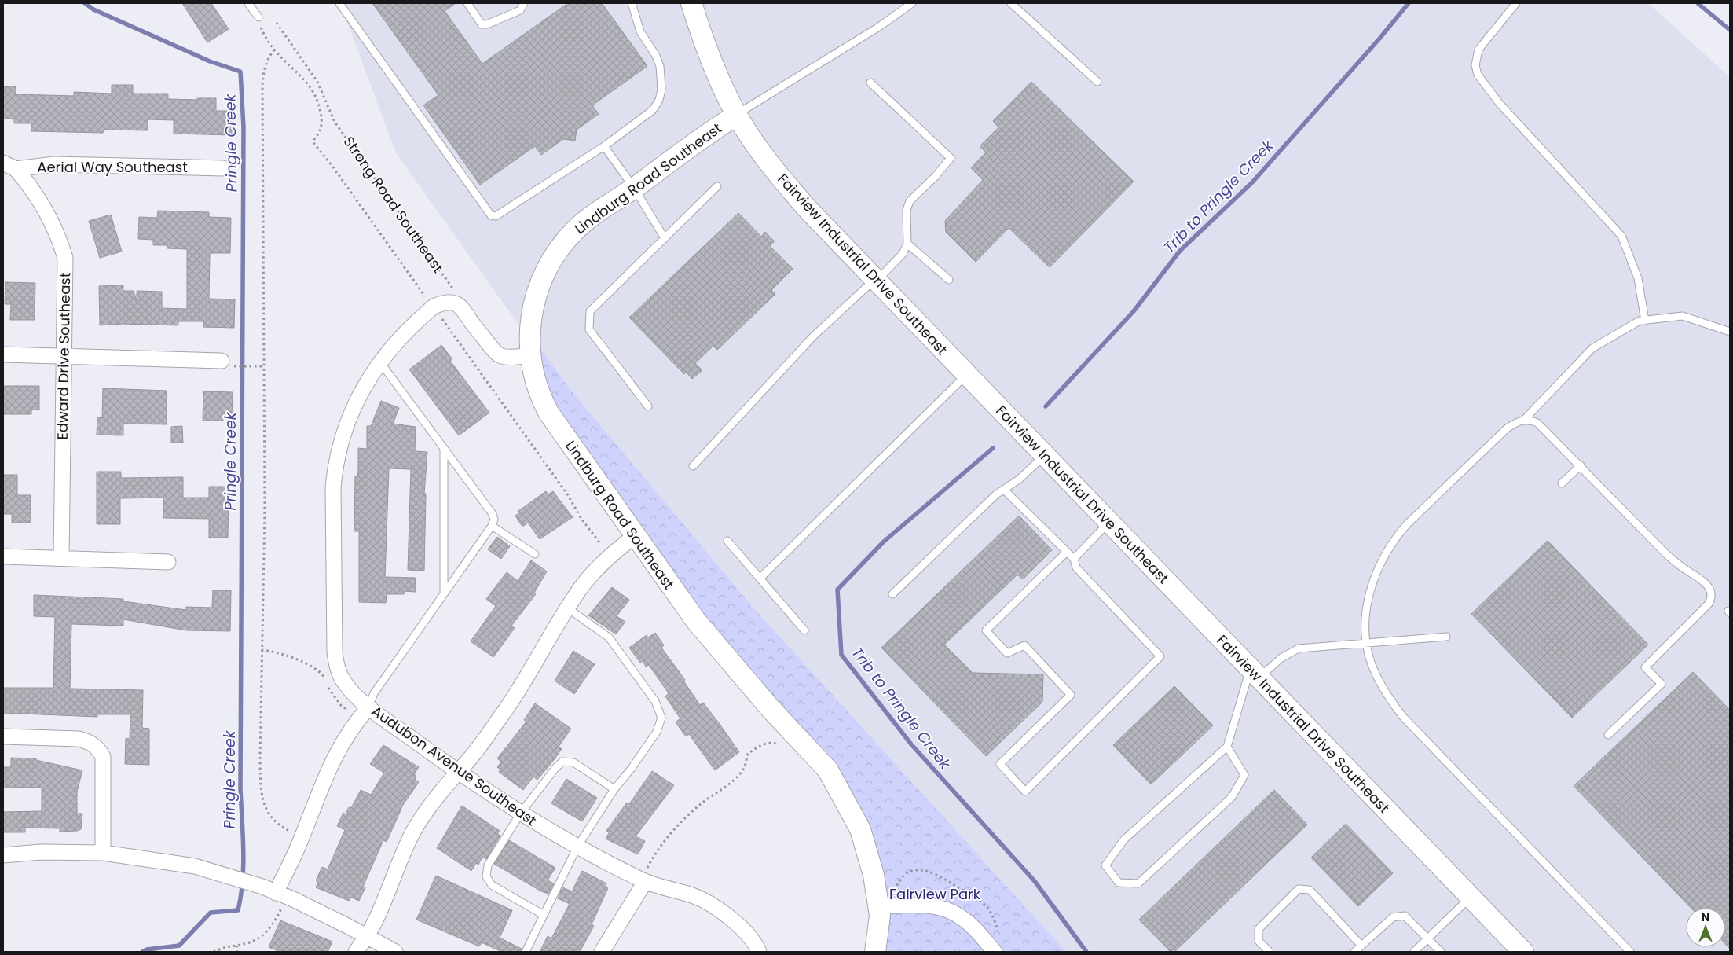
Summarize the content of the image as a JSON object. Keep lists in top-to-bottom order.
{
  "streets": {
    "main road": ["Lindburg Road Southeast", "Fairview Industrial Drive Southeast"],
    "street": ["Aerial Way Southeast", "Edward Drive Southeast", "Audubon Avenue Southeast"],
    "path": ["Strong Road Southeast"]
  },
  "crossings": [
    ["Aerial Way Southeast", "Edward Drive Southeast"],
    ["Lindburg Road Southeast", "Fairview Industrial Drive Southeast"]
  ],
  "water": ["Pringle Creek", "Trib to Pringle Creek"],
  "parks": ["Fairview Park"],
  "north": "top"
}
